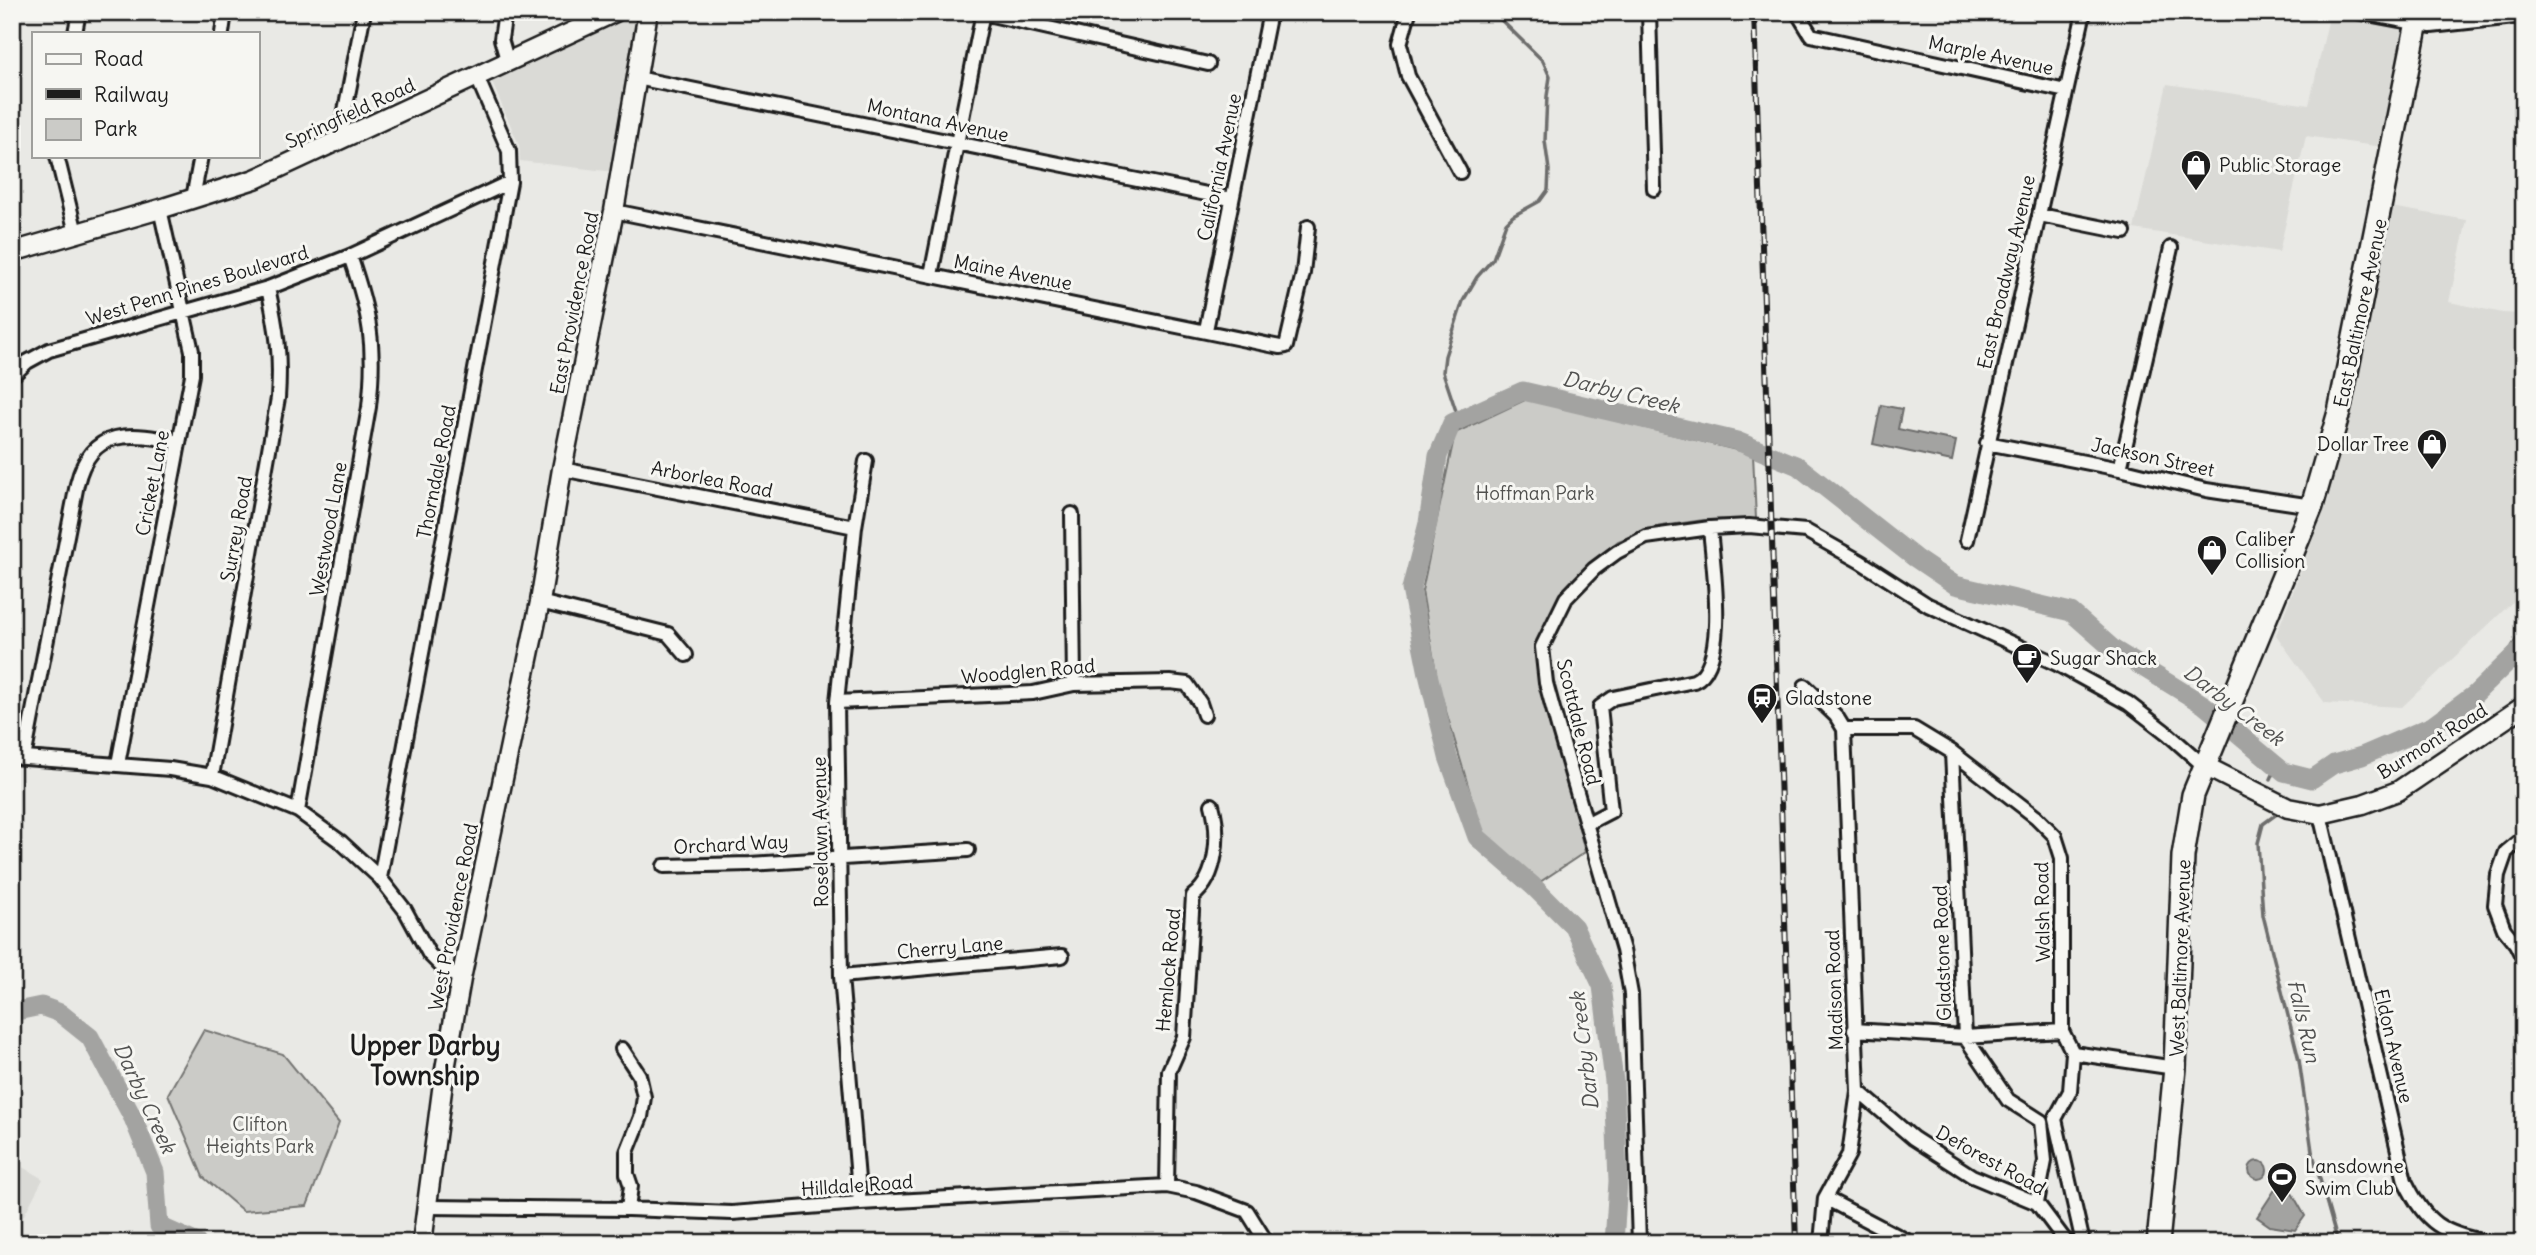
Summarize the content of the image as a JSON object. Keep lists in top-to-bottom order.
{
  "streets": {
    "main road": ["East Baltimore Avenue", "West Baltimore Avenue"],
    "street": [
      "Marple Avenue",
      "Springfield Road",
      "Montana Avenue",
      "California Avenue",
      "Maine Avenue",
      "East Broadway Avenue",
      "West Penn Pines Boulevard",
      "East Providence Road",
      "Jackson Street",
      "Thorndale Road",
      "Arborlea Road",
      "Cricket Lane",
      "Surrey Road",
      "Westwood Lane",
      "Woodglen Road",
      "Scottdale Road",
      "Burmont Road",
      "Roselawn Avenue",
      "Orchard Way",
      "Walsh Road",
      "West Providence Road",
      "Cherry Lane",
      "Gladstone Road",
      "Hemlock Road",
      "Madison Road",
      "Eldon Avenue",
      "Deforest Road",
      "Hilldale Road"
    ]
  },
  "crossings": [
    ["Marple Avenue", "East Broadway Avenue"],
    ["Springfield Road", "Thorndale Road"],
    ["Springfield Road", "Cricket Lane"],
    ["Montana Avenue", "California Avenue"],
    ["Montana Avenue", "East Providence Road"],
    ["California Avenue", "Maine Avenue"],
    ["Maine Avenue", "East Providence Road"],
    ["East Broadway Avenue", "Jackson Street"],
    ["West Penn Pines Boulevard", "Thorndale Road"],
    ["West Penn Pines Boulevard", "Cricket Lane"],
    ["West Penn Pines Boulevard", "Surrey Road"],
    ["West Penn Pines Boulevard", "Westwood Lane"],
    ["East Providence Road", "Arborlea Road"],
    ["East Providence Road", "West Providence Road"],
    ["East Baltimore Avenue", "Jackson Street"],
    ["East Baltimore Avenue", "West Baltimore Avenue"],
    ["Arborlea Road", "Roselawn Avenue"],
    ["Woodglen Road", "Roselawn Avenue"],
    ["Scottdale Road", "Burmont Road"],
    ["Scottdale Road", "West Baltimore Avenue"],
    ["Burmont Road", "West Baltimore Avenue"],
    ["Burmont Road", "Eldon Avenue"],
    ["Roselawn Avenue", "Orchard Way"],
    ["Roselawn Avenue", "Cherry Lane"],
    ["Roselawn Avenue", "Hilldale Road"],
    ["Walsh Road", "Gladstone Road"],
    ["Walsh Road", "Madison Road"],
    ["West Providence Road", "Hilldale Road"],
    ["Hemlock Road", "Hilldale Road"],
    ["Madison Road", "Deforest Road"]
  ],
  "districts": ["Upper Darby Township"],
  "water": ["Darby Creek", "Falls Run"],
  "parks": ["Hoffman Park", "Clifton Heights Park"],
  "places": {
    "shop": ["Public Storage", "Dollar Tree", "Caliber Collision"],
    "cafe": ["Sugar Shack"],
    "station": ["Gladstone"],
    "sports": ["Lansdowne Swim Club"]
  },
  "legend": ["Road", "Railway", "Park"]
}
